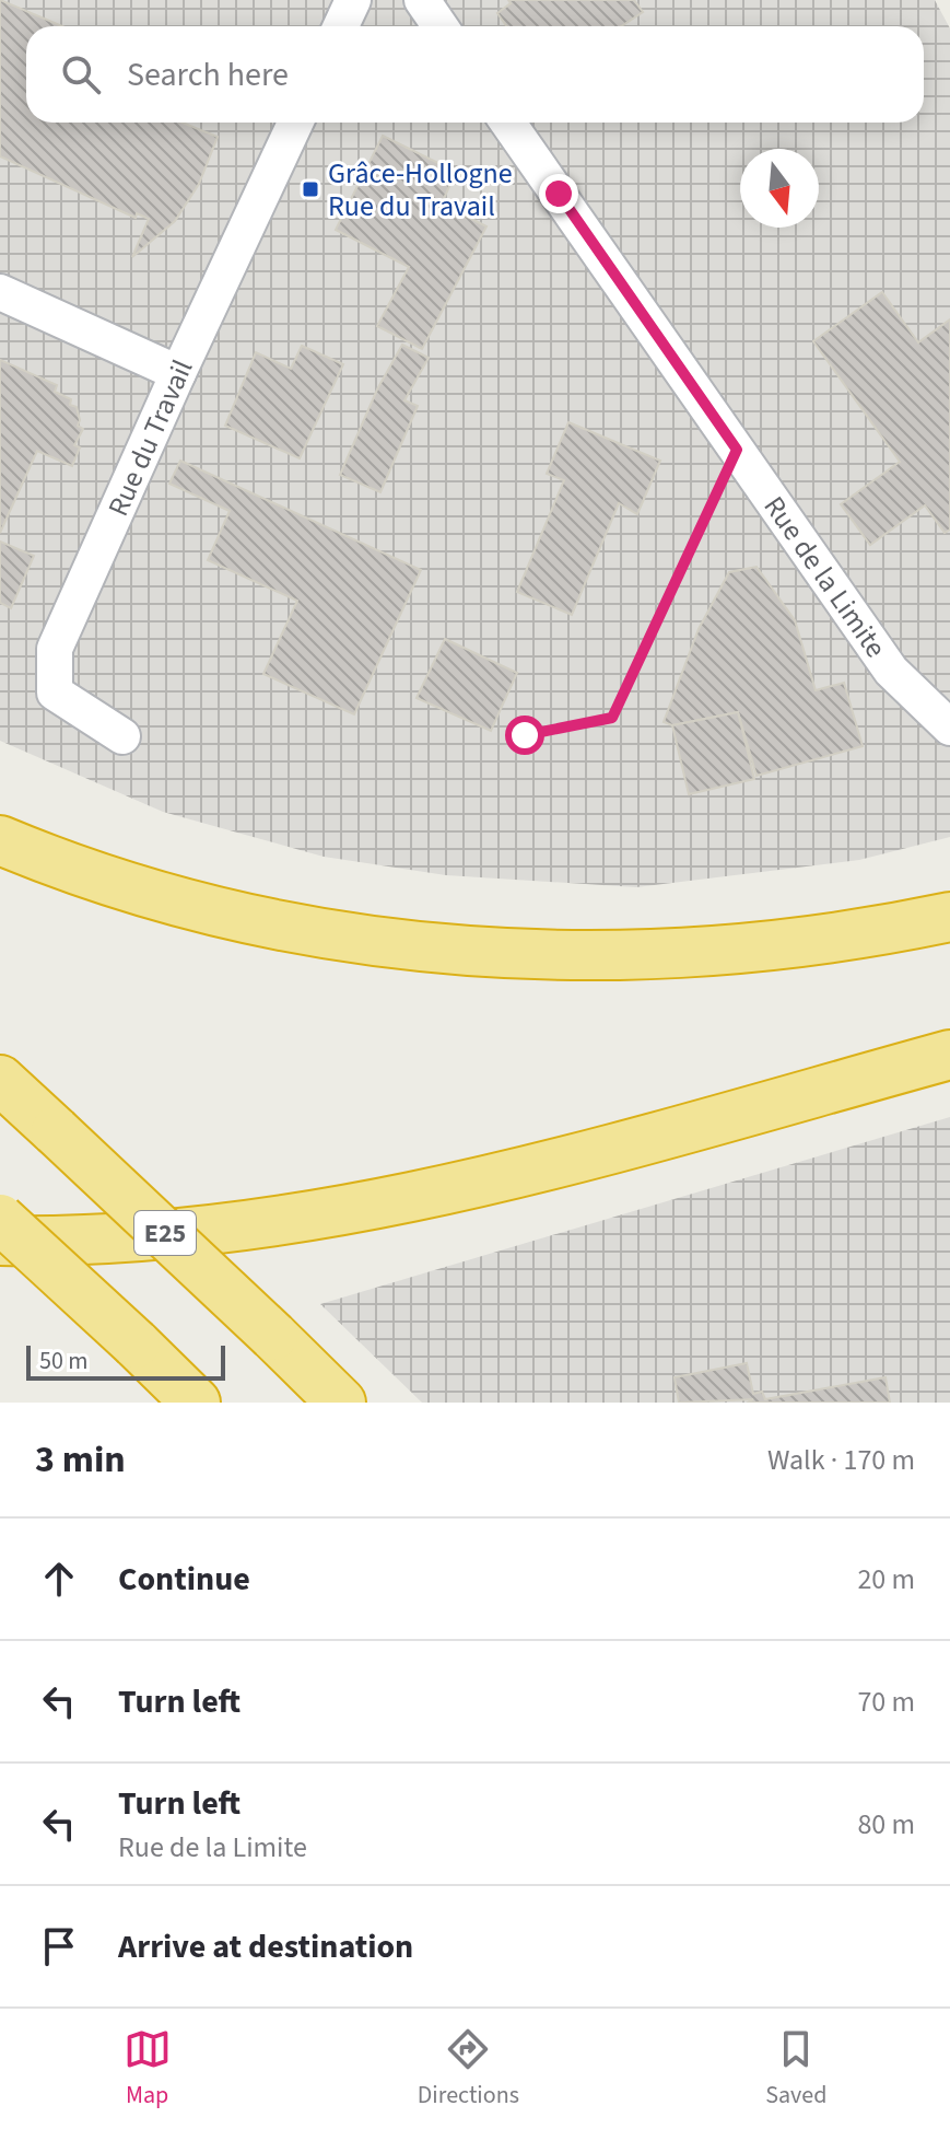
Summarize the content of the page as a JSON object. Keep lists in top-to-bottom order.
{
  "streets": {
    "highway": ["E25"],
    "street": ["Rue du Travail", "Rue de la Limite"]
  },
  "places": {
    "transit": ["Grâce-Hollogne Rue du Travail"]
  },
  "scale_bar": "50 m",
  "north": "bottom",
  "page": {
    "search": "Search here",
    "scale": "50 m",
    "heading": ["3 min", "Walk · 170 m"],
    "list": [
      ["Continue", "20 m"],
      ["Turn left", "70 m"],
      ["Turn left", "Rue de la Limite", "80 m"],
      "Arrive at destination"
    ],
    "nav": ["Map", "Directions", "Saved"]
  }
}
